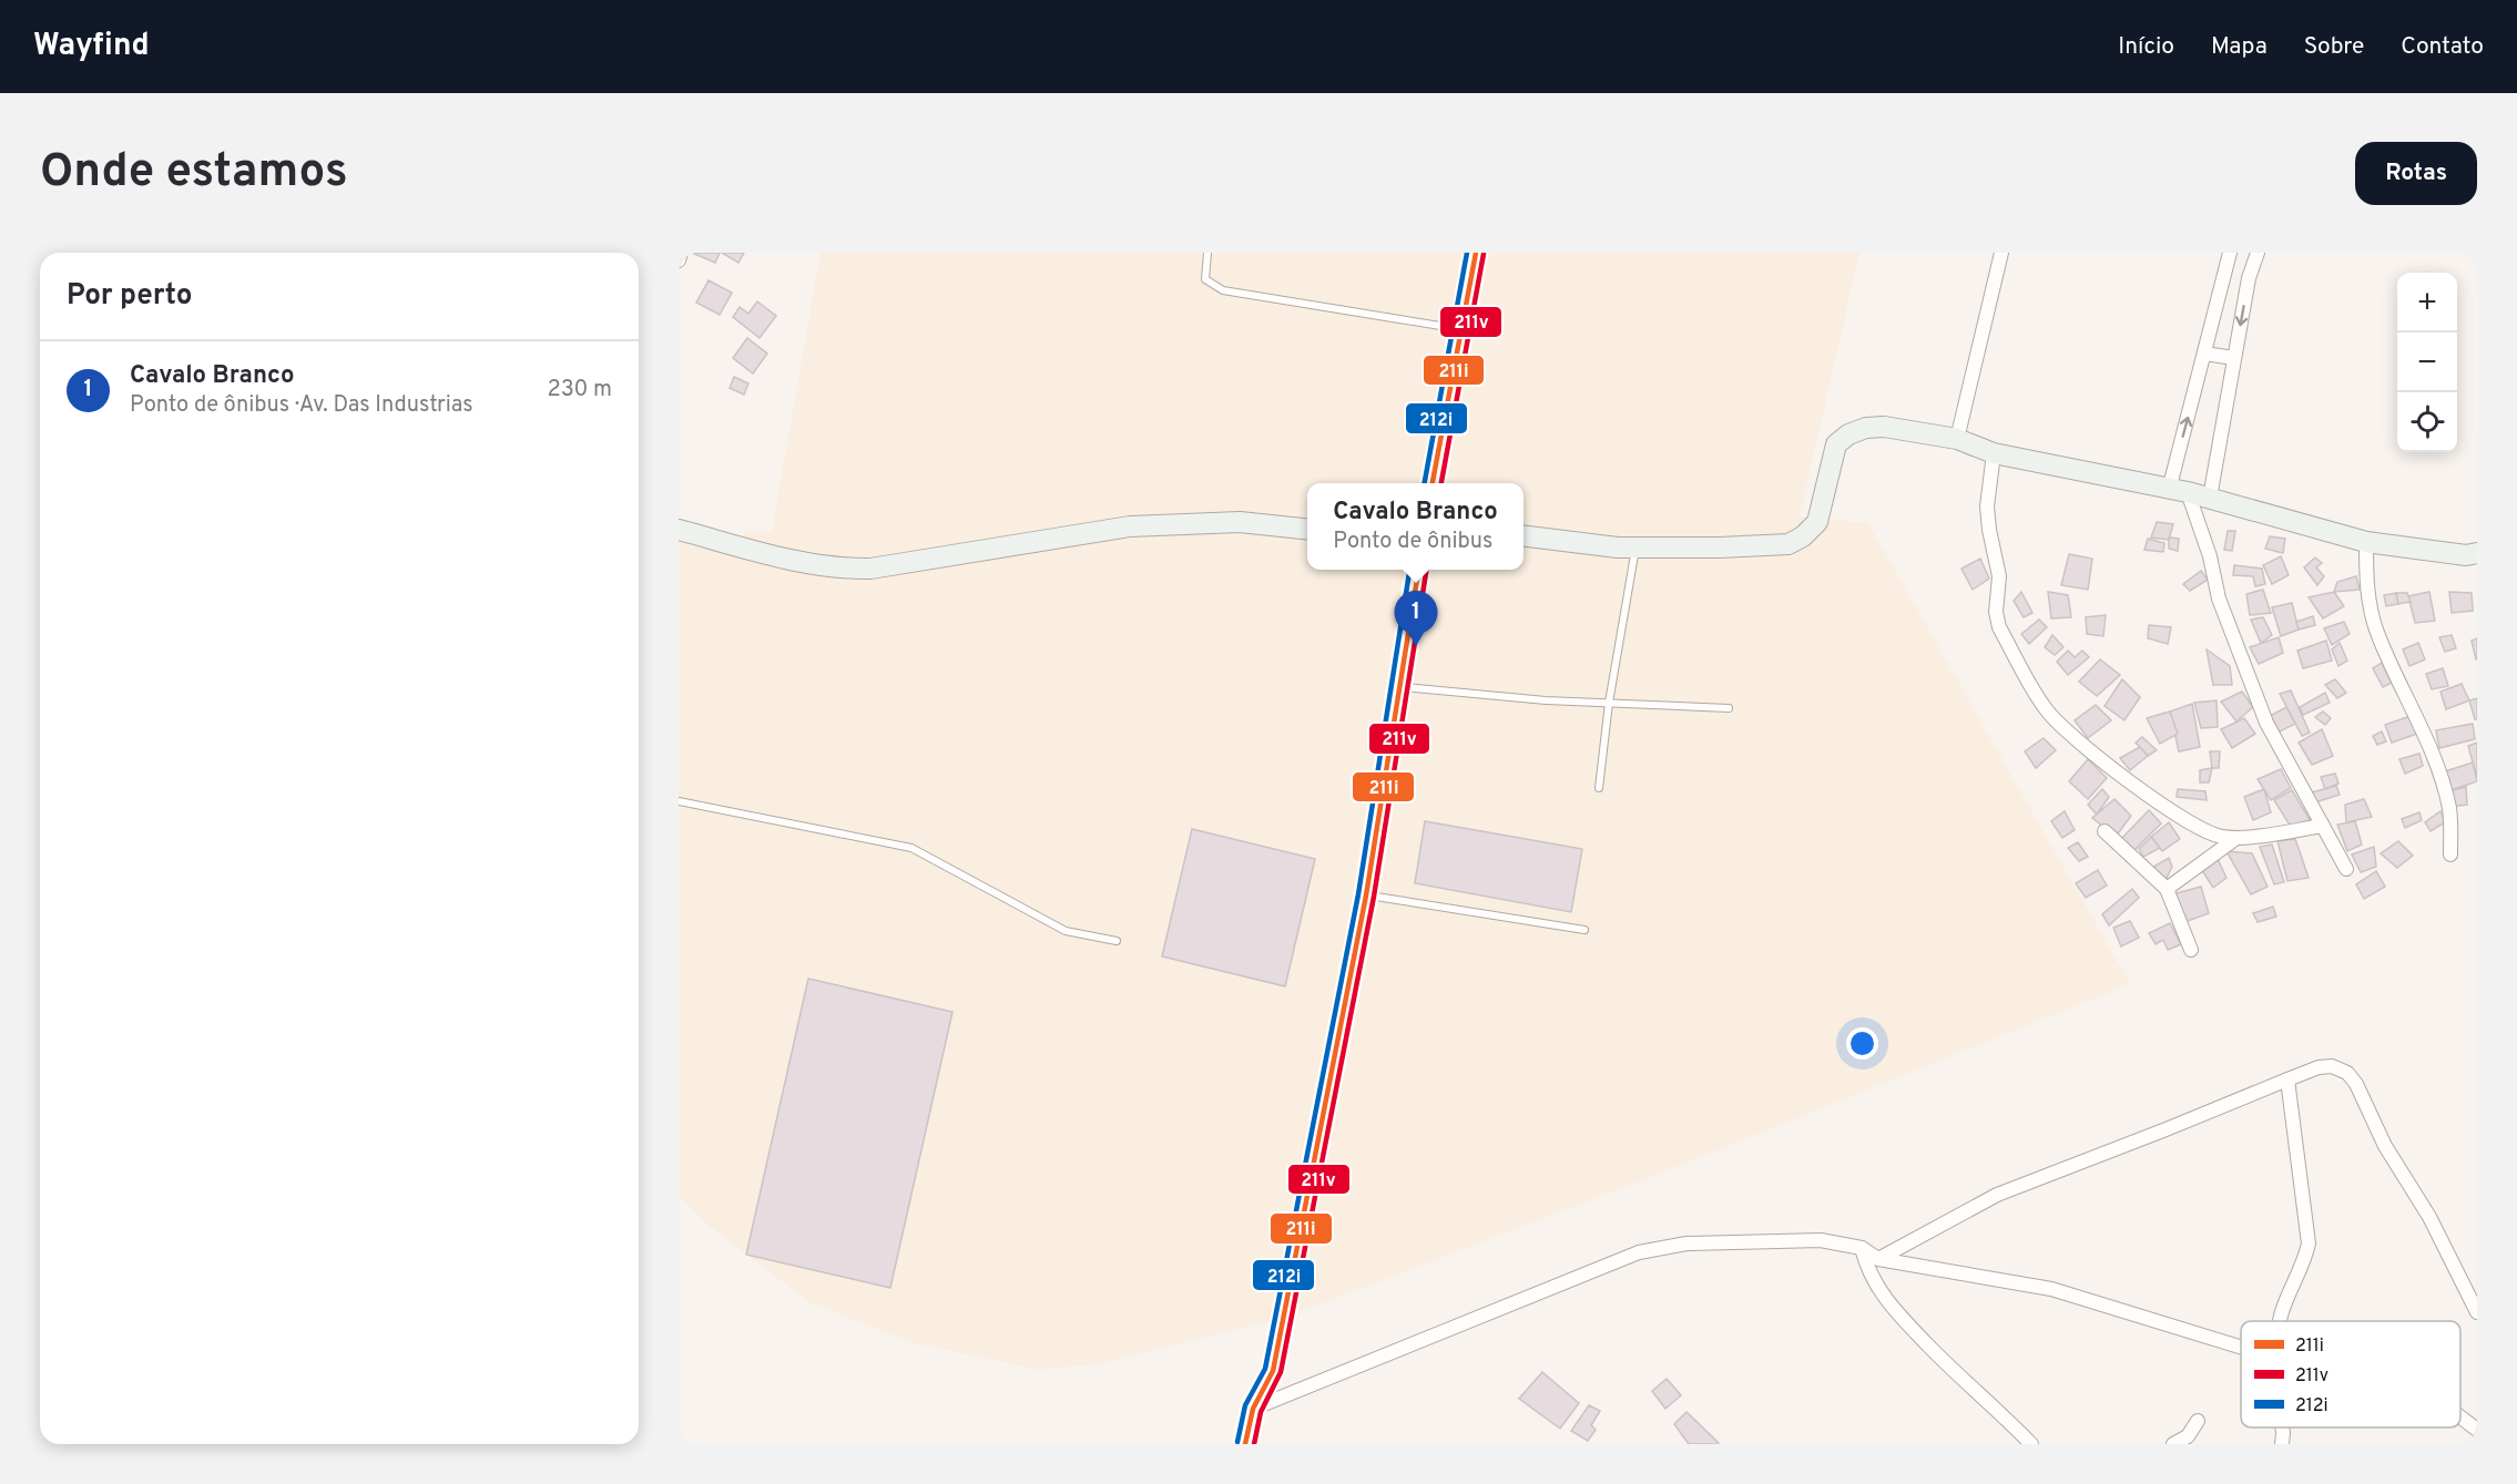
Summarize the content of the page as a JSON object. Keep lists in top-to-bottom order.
{
  "lines": ["transit line 211i", "transit line 212i", "transit line 211v"],
  "legend": ["211i", "211v", "212i"],
  "page": {
    "header": "Wayfind",
    "nav": [
      "Início",
      "Mapa",
      "Sobre",
      "Contato"
    ],
    "buttons": "Rotas",
    "title": "Onde estamos",
    "heading": "Por perto",
    "map_buttons": ["+", "−"],
    "list": [
      {
        "mark": "1",
        "name": "Cavalo Branco",
        "note": "Ponto de ônibus · Av. Das Industrias",
        "value": "230 m"
      }
    ],
    "popup": ["Cavalo Branco", "Ponto de ônibus"],
    "pins": "1"
  }
}
